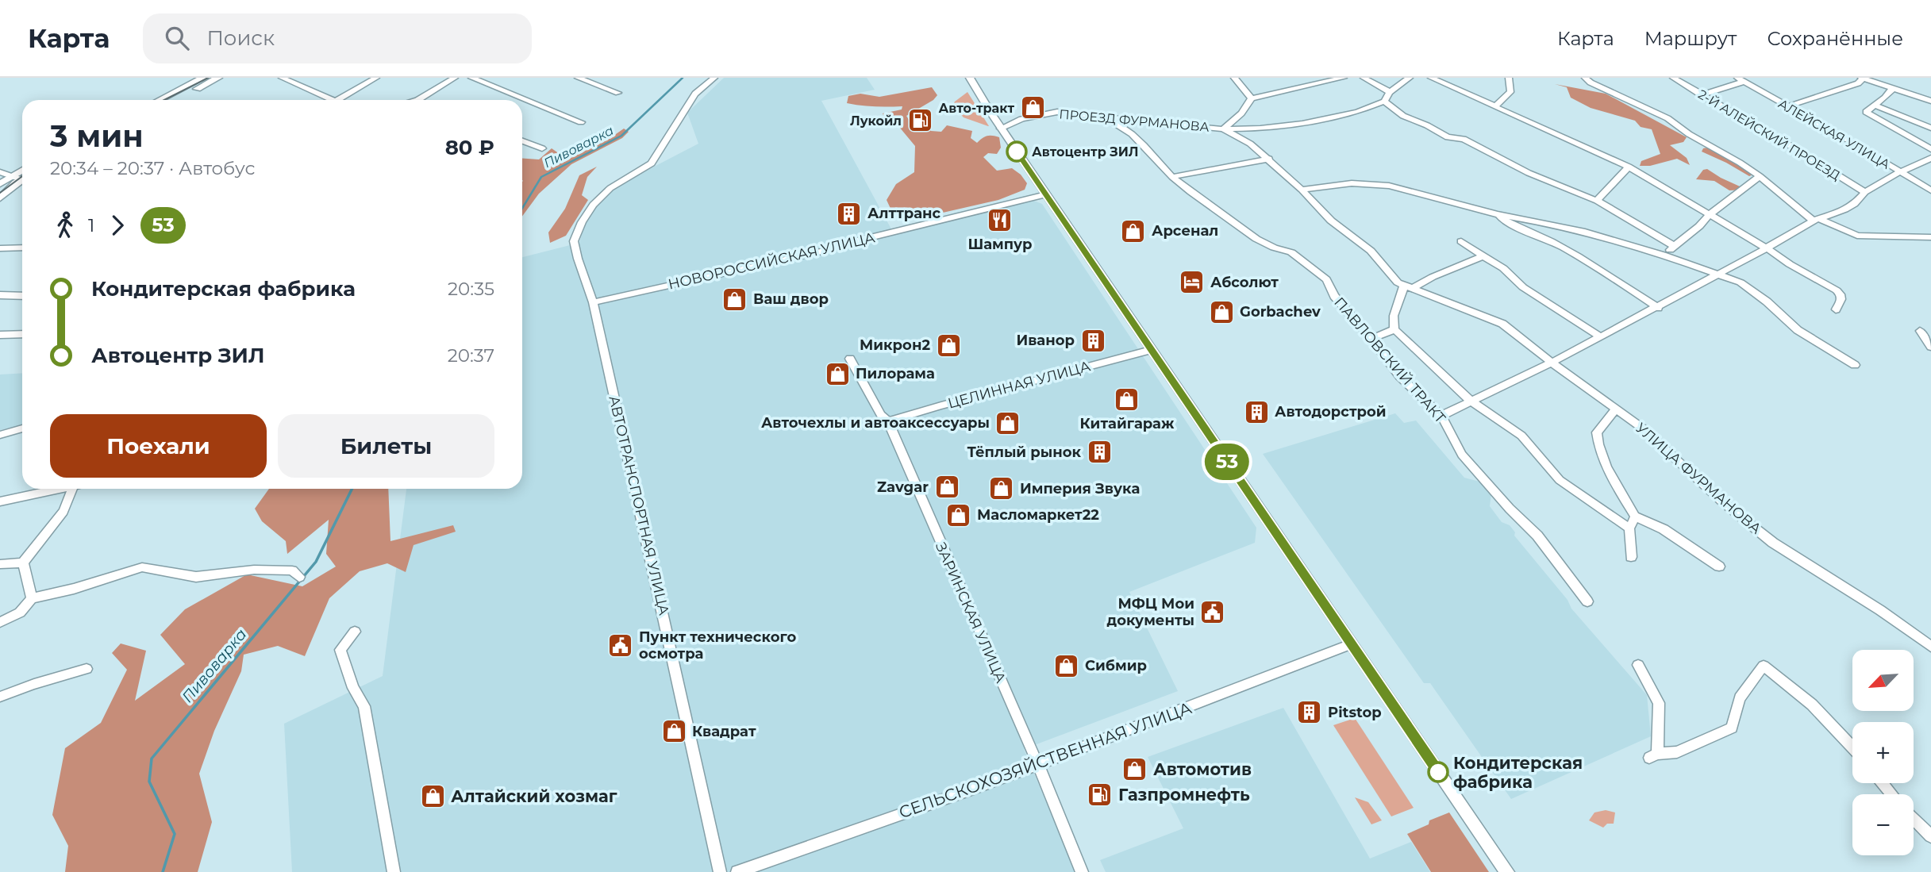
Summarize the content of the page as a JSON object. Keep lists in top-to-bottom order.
{
  "streets": {
    "street": [
      "ПРОЕЗД ФУРМАНОВА",
      "АЛЕЙСКАЯ УЛИЦА",
      "2-Й АЛЕЙСКИЙ ПРОЕЗД",
      "НОВОРОССИЙСКАЯ УЛИЦА",
      "ПАВЛОВСКИЙ ТРАКТ",
      "ЦЕЛИННАЯ УЛИЦА",
      "УЛИЦА ФУРМАНОВА",
      "АВТОТРАНСПОРТНАЯ УЛИЦА",
      "ЗАРИНСКАЯ УЛИЦА",
      "СЕЛЬСКОХОЗЯЙСТВЕННАЯ УЛИЦА"
    ]
  },
  "crossings": [
    ["ПРОЕЗД ФУРМАНОВА", "ПАВЛОВСКИЙ ТРАКТ"],
    ["ПРОЕЗД ФУРМАНОВА", "УЛИЦА ФУРМАНОВА"],
    ["НОВОРОССИЙСКАЯ УЛИЦА", "АВТОТРАНСПОРТНАЯ УЛИЦА"],
    ["ЦЕЛИННАЯ УЛИЦА", "ЗАРИНСКАЯ УЛИЦА"],
    ["ЗАРИНСКАЯ УЛИЦА", "СЕЛЬСКОХОЗЯЙСТВЕННАЯ УЛИЦА"]
  ],
  "water": ["Пивоварка"],
  "places": {
    "shop": [
      "Авто-тракт",
      "Арсенал",
      "Ваш двор",
      "Gorbachev",
      "Микрон2",
      "Пилорама",
      "Китайгараж",
      "Авточехлы и автоаксессуары",
      "Zavgar",
      "Империя Звука",
      "Масломаркет22",
      "Сибмир",
      "Квадрат",
      "Автомотив",
      "Алтайский хозмаг"
    ],
    "fuel station": ["Лукойл", "Газпромнефть"],
    "other": ["Автоцентр ЗИЛ", "Кондитерская фабрика"],
    "building": [
      "Алттранс",
      "Иванор",
      "Автодорстрой",
      "Тёплый рынок",
      "Pitstop"
    ],
    "restaurant": ["Шампур"],
    "hotel": ["Абсолют"],
    "public building": ["МФЦ Мои документы", "Пункт технического осмотра"]
  },
  "lines": ["bus line 53"],
  "north": "bottom left",
  "page": {
    "header": "Карта",
    "search": "Поиск",
    "nav": ["Карта", "Маршрут", "Сохранённые"],
    "on_map": "53",
    "heading": ["3 мин", "20:34 – 20:37 · Автобус", "80 ₽"],
    "legs": ["1", "53"],
    "list": [
      {
        "name": "Кондитерская фабрика",
        "value": "20:35"
      },
      {
        "name": "Автоцентр ЗИЛ",
        "value": "20:37"
      }
    ],
    "buttons": ["Поехали", "Билеты"],
    "map_buttons": ["+", "−"]
  }
}
